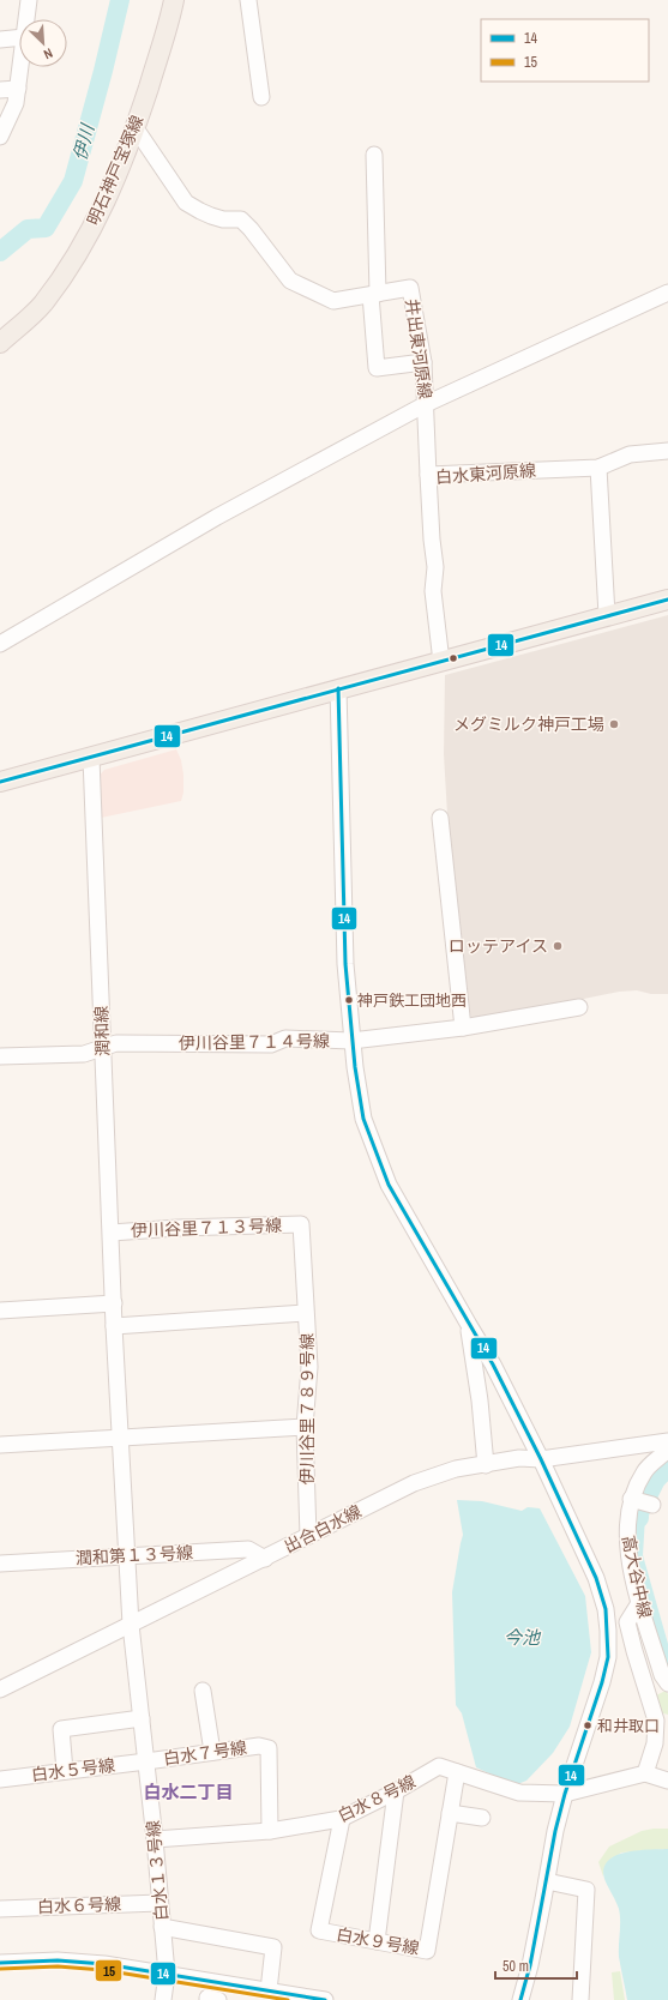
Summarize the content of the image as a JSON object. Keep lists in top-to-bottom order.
{
  "streets": {
    "main road": ["明石神戸宝塚線"],
    "street": [
      "井出東河原線",
      "白水東河原線",
      "潤和線",
      "伊川谷里７１４号線",
      "伊川谷里７１３号線",
      "伊川谷里７８９号線",
      "出合白水線",
      "潤和第１３号線",
      "高大谷中線",
      "白水７号線",
      "白水５号線",
      "白水８号線",
      "白水１３号線",
      "白水６号線",
      "白水９号線"
    ]
  },
  "crossings": [
    ["明石神戸宝塚線", "井出東河原線"],
    ["井出東河原線", "白水東河原線"],
    ["潤和線", "伊川谷里７１４号線"],
    ["潤和線", "伊川谷里７１３号線"],
    ["潤和線", "白水１３号線"],
    ["伊川谷里７１３号線", "伊川谷里７８９号線"],
    ["伊川谷里７８９号線", "出合白水線"],
    ["出合白水線", "潤和第１３号線"],
    ["出合白水線", "白水１３号線"],
    ["潤和第１３号線", "白水１３号線"],
    ["白水７号線", "白水５号線"],
    ["白水７号線", "白水８号線"],
    ["白水７号線", "白水１３号線"],
    ["白水５号線", "白水１３号線"],
    ["白水８号線", "白水１３号線"],
    ["白水８号線", "白水９号線"],
    ["白水１３号線", "白水６号線"]
  ],
  "districts": ["白水二丁目"],
  "water": ["伊川", "今池"],
  "places": [
    "メグミルク神戸工場",
    "ロッテアイス",
    "神戸鉄工団地西",
    "和井取口"
  ],
  "lines": ["transit line 14", "transit line 15"],
  "legend": ["14", "15"],
  "scale_bar": "50 m",
  "north": "bottom right"
}
